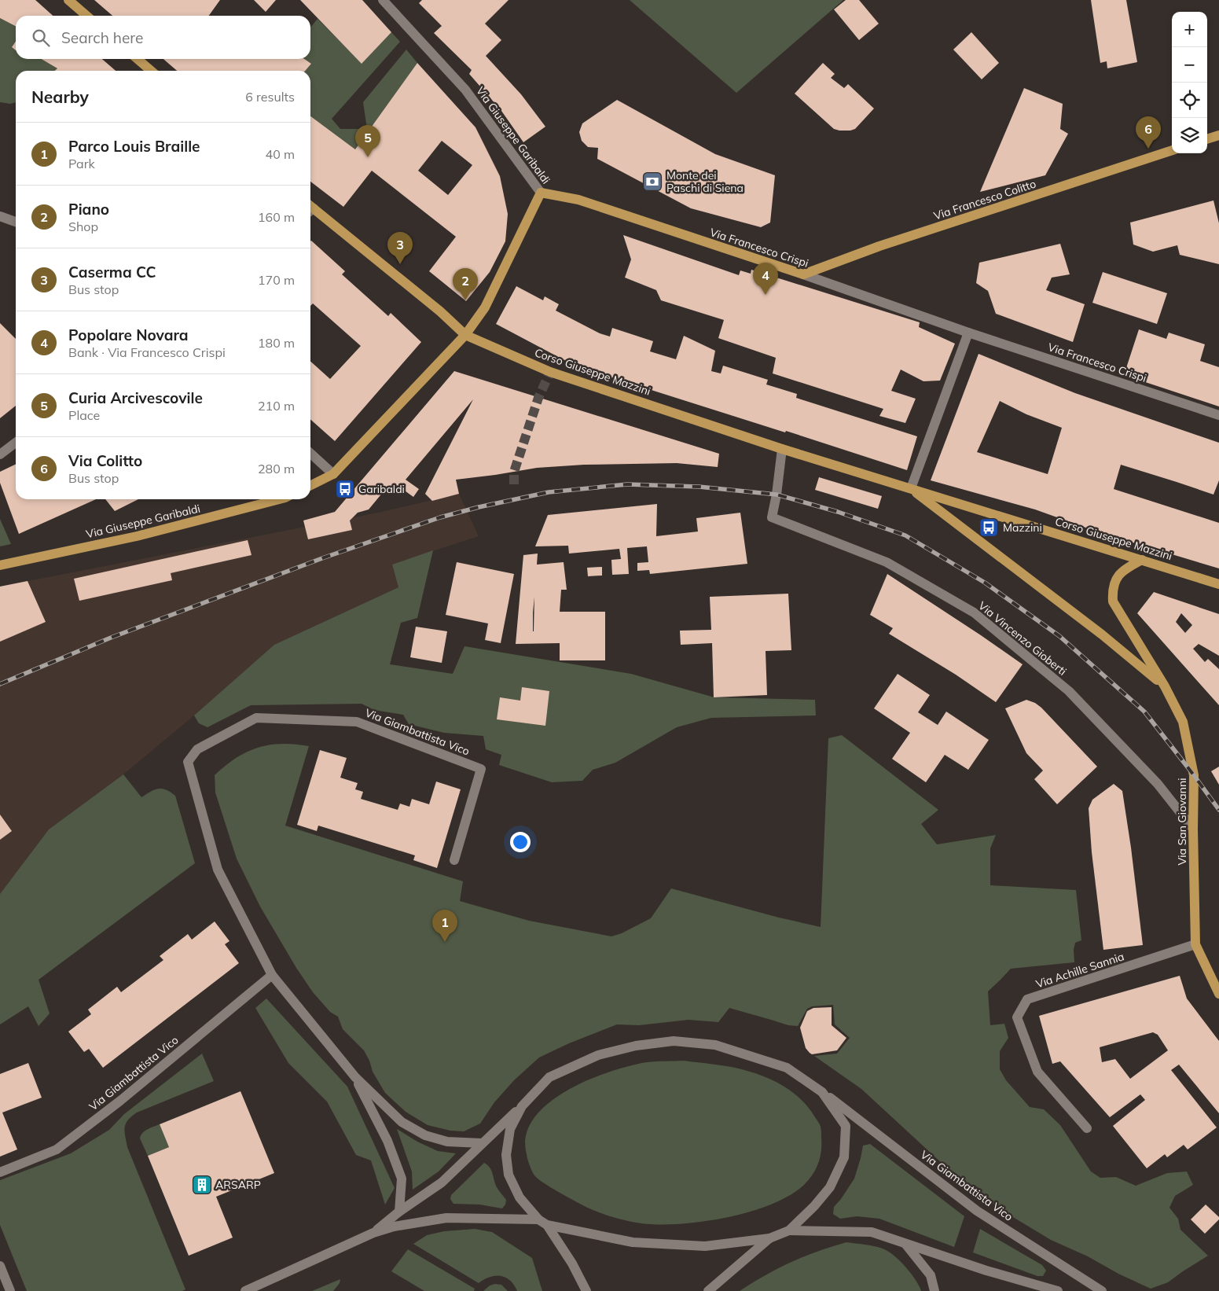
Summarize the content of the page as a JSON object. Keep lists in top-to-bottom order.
{
  "streets": {
    "main road": [
      "Via Giuseppe Garibaldi",
      "Via Francesco Colitto",
      "Via Francesco Crispi",
      "Corso Giuseppe Mazzini",
      "Via San Giovanni"
    ],
    "street": ["Via Vincenzo Gioberti", "Via Giambattista Vico", "Via Achille Sannia"]
  },
  "crossings": [
    ["Via Giuseppe Garibaldi", "Via Francesco Crispi"],
    ["Via Giuseppe Garibaldi", "Corso Giuseppe Mazzini"],
    ["Via Francesco Colitto", "Via Francesco Crispi"],
    ["Corso Giuseppe Mazzini", "Via Vincenzo Gioberti"],
    ["Corso Giuseppe Mazzini", "Via San Giovanni"],
    ["Via Vincenzo Gioberti", "Via San Giovanni"],
    ["Via San Giovanni", "Via Achille Sannia"]
  ],
  "places": {
    "bank": ["Monte dei Paschi di Siena"],
    "bus stop": ["Garibaldi", "Mazzini"],
    "building": ["ARSARP"]
  },
  "page": {
    "map_buttons": ["+", "−"],
    "search": "Search here",
    "heading": ["Nearby", "6 results"],
    "pins": [
      "6",
      "5",
      "3",
      "4",
      "2",
      "1"
    ],
    "list": [
      {
        "mark": "1",
        "name": "Parco Louis Braille",
        "note": "Park",
        "value": "40 m"
      },
      {
        "mark": "2",
        "name": "Piano",
        "note": "Shop",
        "value": "160 m"
      },
      {
        "mark": "3",
        "name": "Caserma CC",
        "note": "Bus stop",
        "value": "170 m"
      },
      {
        "mark": "4",
        "name": "Popolare Novara",
        "note": "Bank · Via Francesco Crispi",
        "value": "180 m"
      },
      {
        "mark": "5",
        "name": "Curia Arcivescovile",
        "note": "Place",
        "value": "210 m"
      },
      {
        "mark": "6",
        "name": "Via Colitto",
        "note": "Bus stop",
        "value": "280 m"
      }
    ]
  }
}
